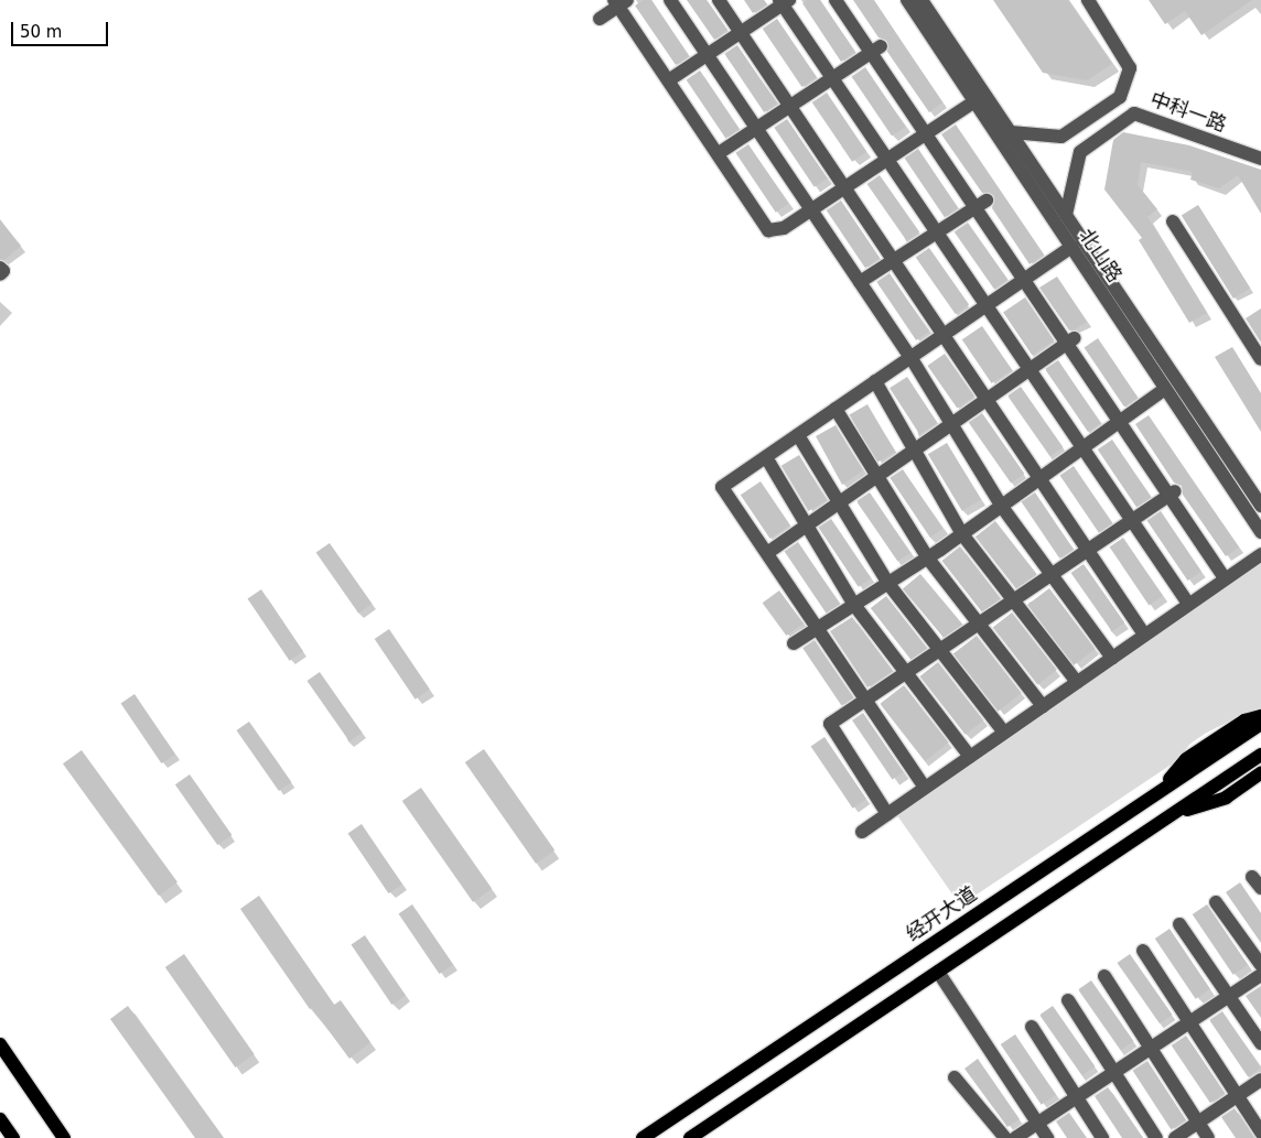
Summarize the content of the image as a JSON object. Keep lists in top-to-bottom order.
{
  "streets": {
    "main road": ["经开大道"],
    "street": ["中科一路", "北山路"]
  },
  "crossings": [
    ["中科一路", "北山路"]
  ],
  "scale_bar": "50 m"
}
